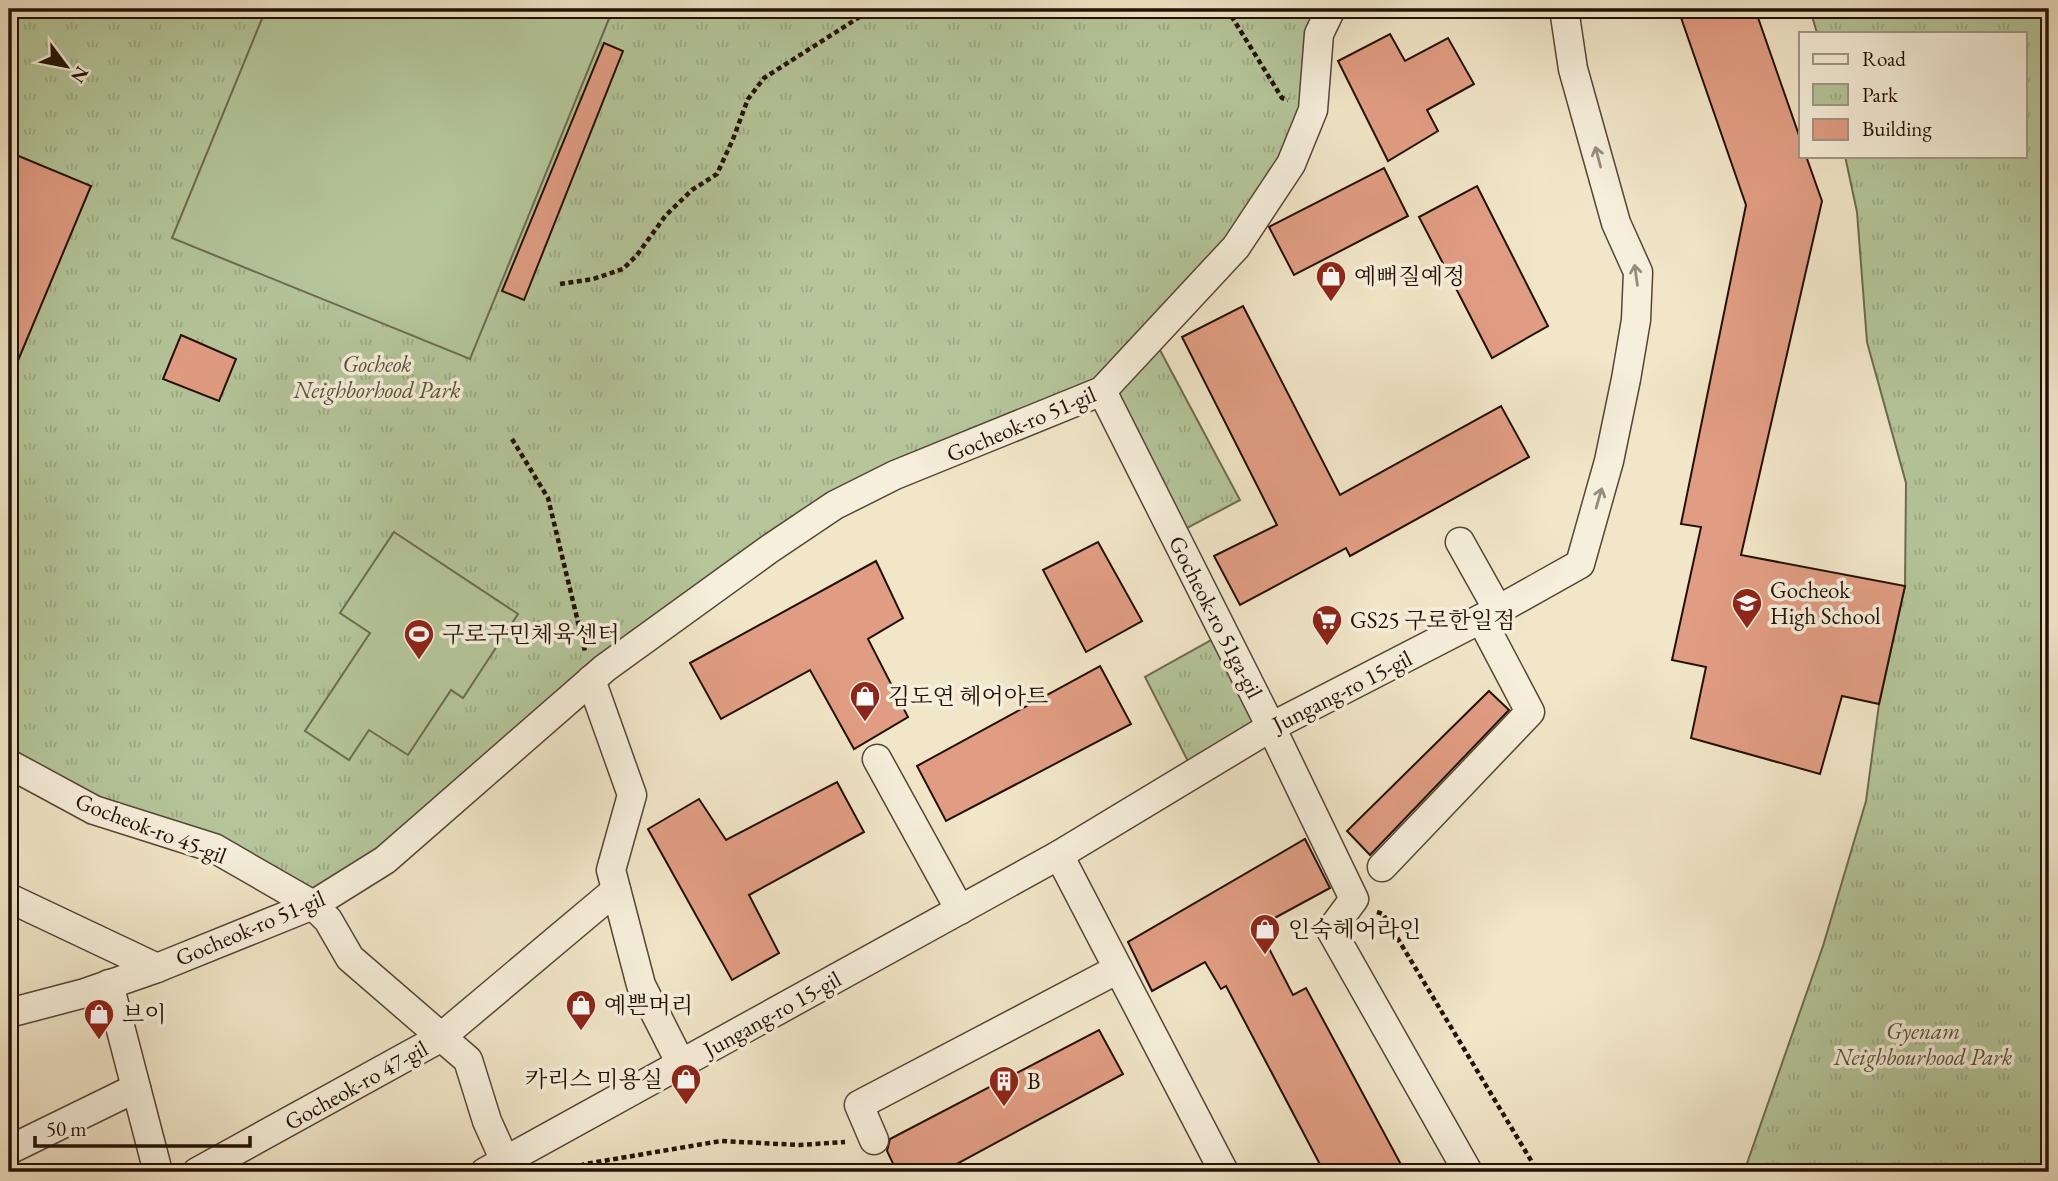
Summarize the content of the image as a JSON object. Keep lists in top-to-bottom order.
{
  "streets": {
    "street": [
      "Gocheok-ro 51-gil",
      "Gocheok-ro 51ga-gil",
      "Jungang-ro 15-gil",
      "Gocheok-ro 45-gil",
      "Gocheok-ro 47-gil"
    ]
  },
  "crossings": [
    ["Gocheok-ro 51-gil", "Gocheok-ro 51ga-gil"],
    ["Gocheok-ro 51-gil", "Gocheok-ro 45-gil"],
    ["Gocheok-ro 51ga-gil", "Jungang-ro 15-gil"],
    ["Jungang-ro 15-gil", "Gocheok-ro 45-gil"],
    ["Gocheok-ro 45-gil", "Gocheok-ro 47-gil"]
  ],
  "parks": ["Gocheok Neighborhood Park", "Gyenam Neighbourhood Park"],
  "places": {
    "shop": [
      "예뻐질예정",
      "김도연 헤어아트",
      "인숙헤어라인",
      "예쁜머리",
      "브이",
      "카리스 미용실"
    ],
    "school or university": ["Gocheok High School"],
    "supermarket": ["GS25 구로한일점"],
    "sports": ["구로구민체육센터"],
    "building": ["B"]
  },
  "legend": ["Road", "Park", "Building"],
  "scale_bar": "50 m",
  "north": "bottom right"
}
